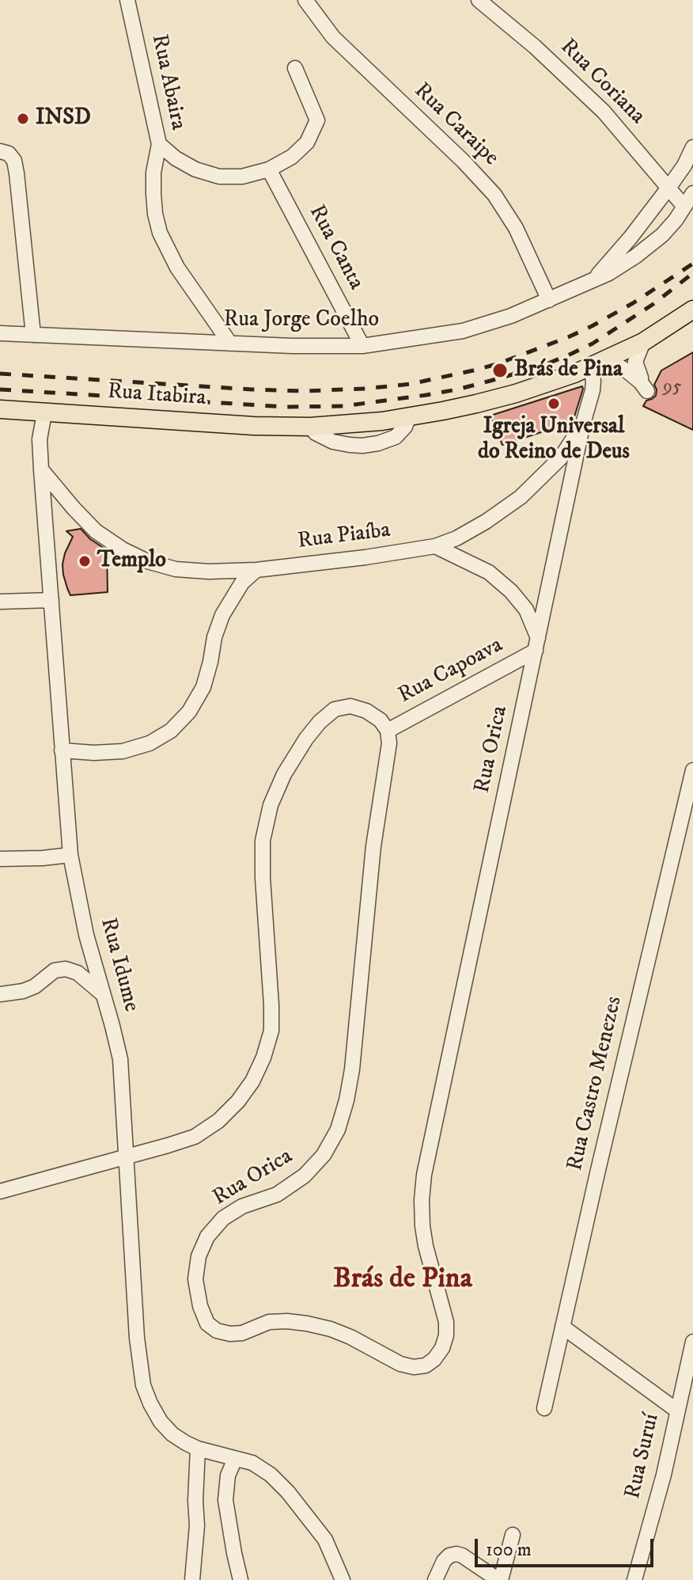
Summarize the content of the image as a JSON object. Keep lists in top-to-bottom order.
{
  "streets": {
    "main road": ["Rua Itabira"],
    "street": [
      "Rua Abaira",
      "Rua Coriana",
      "Rua Caraipe",
      "Rua Canta",
      "Rua Jorge Coelho",
      "Rua Piaíba",
      "Rua Capoava",
      "Rua Orica",
      "Rua Idume",
      "Rua Castro Menezes",
      "Rua Suruí"
    ]
  },
  "crossings": [
    ["Rua Abaira", "Rua Jorge Coelho"],
    ["Rua Coriana", "Rua Jorge Coelho"],
    ["Rua Caraipe", "Rua Jorge Coelho"],
    ["Rua Canta", "Rua Jorge Coelho"],
    ["Rua Itabira", "Rua Piaíba"],
    ["Rua Itabira", "Rua Idume"],
    ["Rua Piaíba", "Rua Orica"],
    ["Rua Piaíba", "Rua Idume"],
    ["Rua Capoava", "Rua Orica"]
  ],
  "districts": ["Brás de Pina"],
  "places": [
    "INSD",
    "Brás de Pina",
    "Igreja Universal do Reino de Deus",
    "Templo"
  ],
  "house_numbers": ["95"],
  "scale_bar": "100 m"
}
